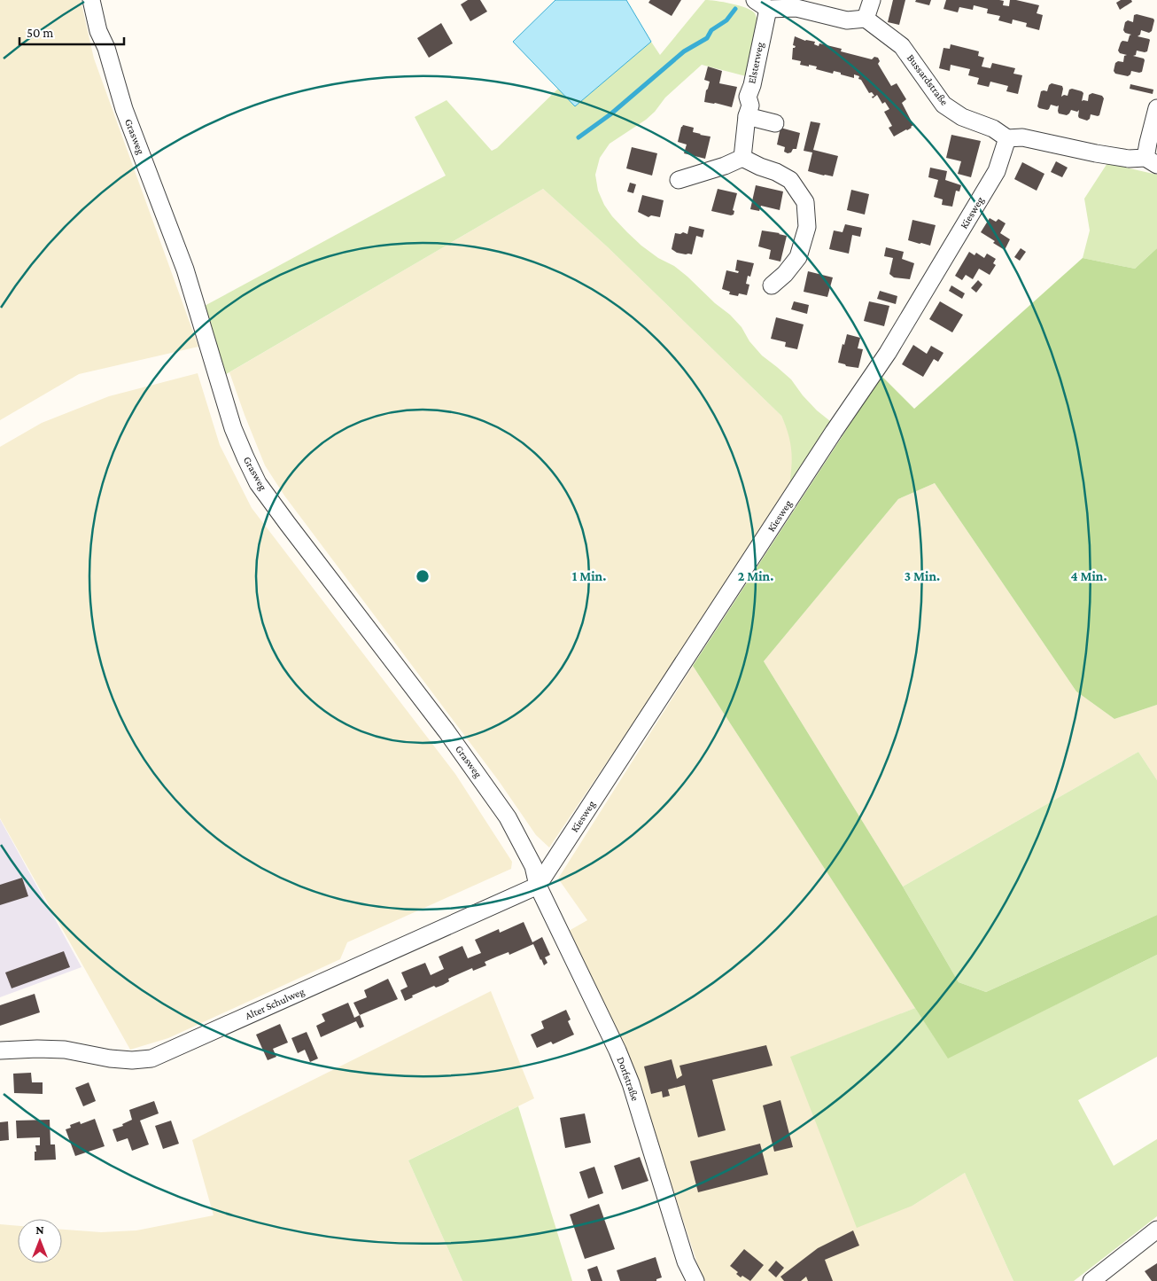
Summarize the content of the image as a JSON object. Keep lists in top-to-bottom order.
{
  "streets": {
    "street": [
      "Elsterweg",
      "Bussardstraße",
      "Grasweg",
      "Kiesweg",
      "Alter Schulweg",
      "Dorfstraße"
    ]
  },
  "crossings": [
    ["Bussardstraße", "Kiesweg"],
    ["Grasweg", "Kiesweg"],
    ["Grasweg", "Alter Schulweg"],
    ["Grasweg", "Dorfstraße"],
    ["Kiesweg", "Alter Schulweg"],
    ["Kiesweg", "Dorfstraße"],
    ["Alter Schulweg", "Dorfstraße"]
  ],
  "scale_bar": "50 m",
  "north": "top",
  "rings": [
    "1 Min.",
    "2 Min.",
    "3 Min.",
    "4 Min."
  ]
}
